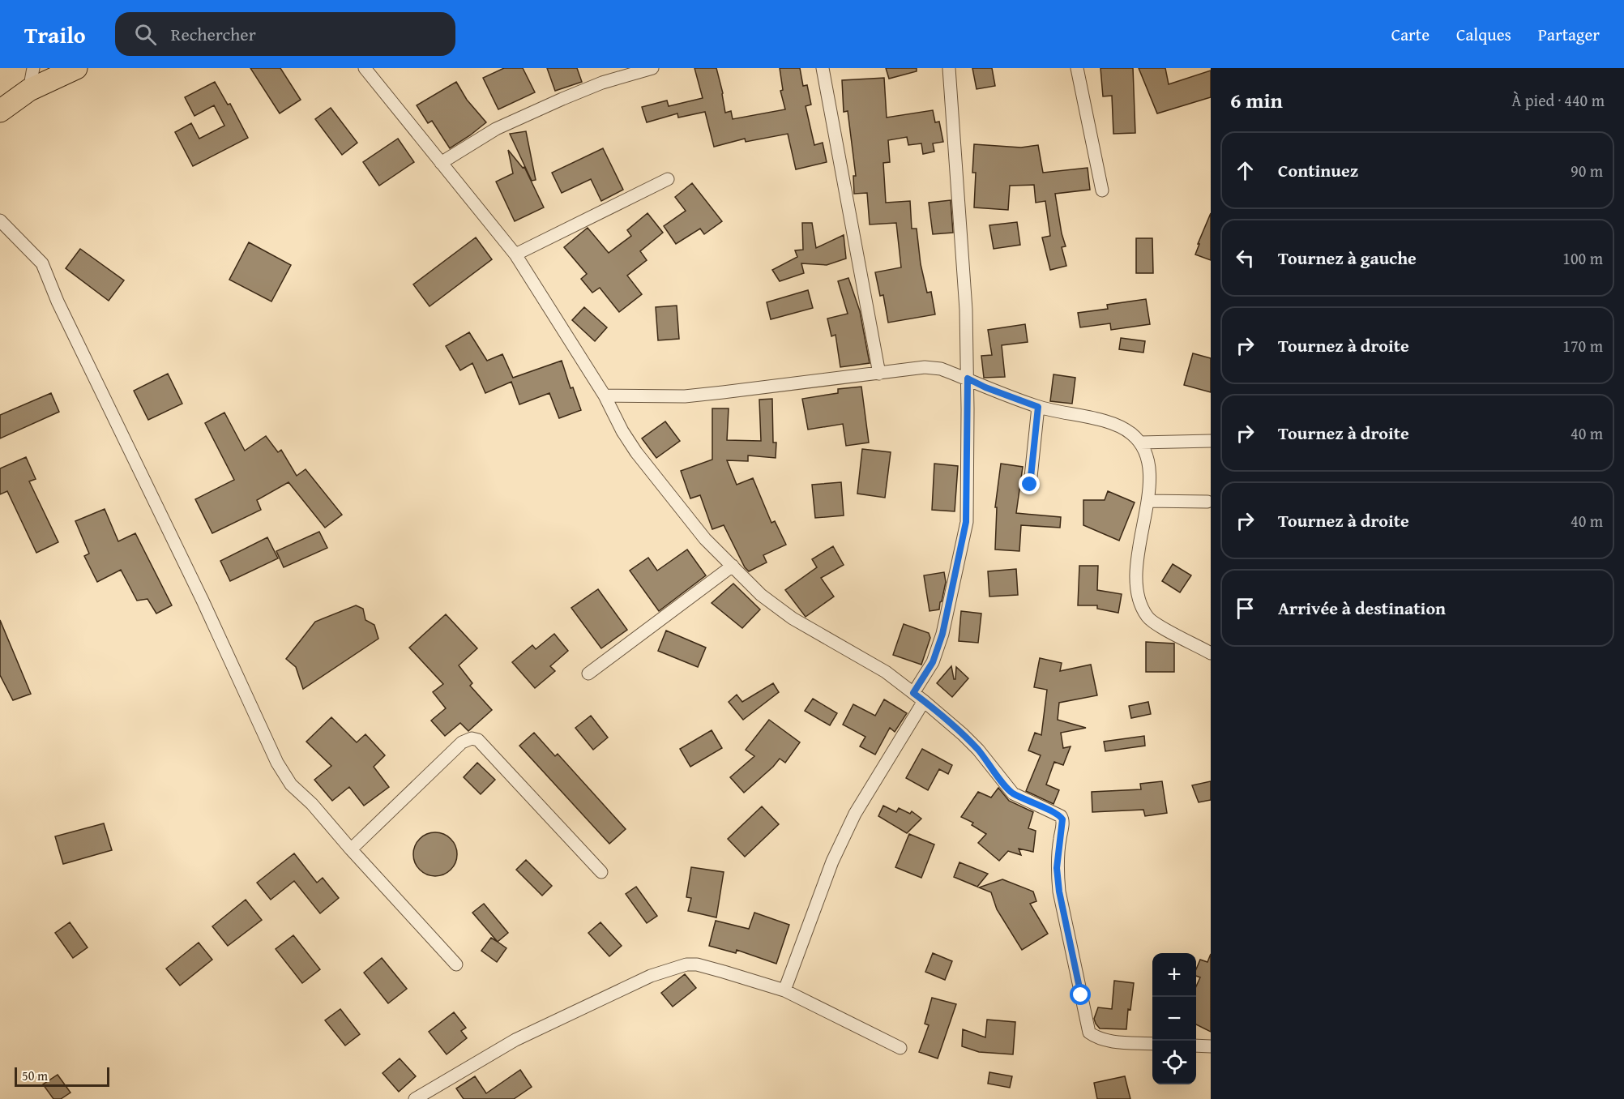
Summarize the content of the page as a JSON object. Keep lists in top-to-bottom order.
{
  "scale_bar": "50 m",
  "page": {
    "header": "Trailo",
    "search": "Rechercher",
    "nav": ["Carte", "Calques", "Partager"],
    "heading": ["6 min", "À pied · 440 m"],
    "list": [
      ["Continuez", "90 m"],
      ["Tournez à gauche", "100 m"],
      ["Tournez à droite", "170 m"],
      ["Tournez à droite", "40 m"],
      ["Tournez à droite", "40 m"],
      "Arrivée à destination"
    ],
    "map_buttons": ["+", "−"],
    "scale": "50 m"
  }
}
